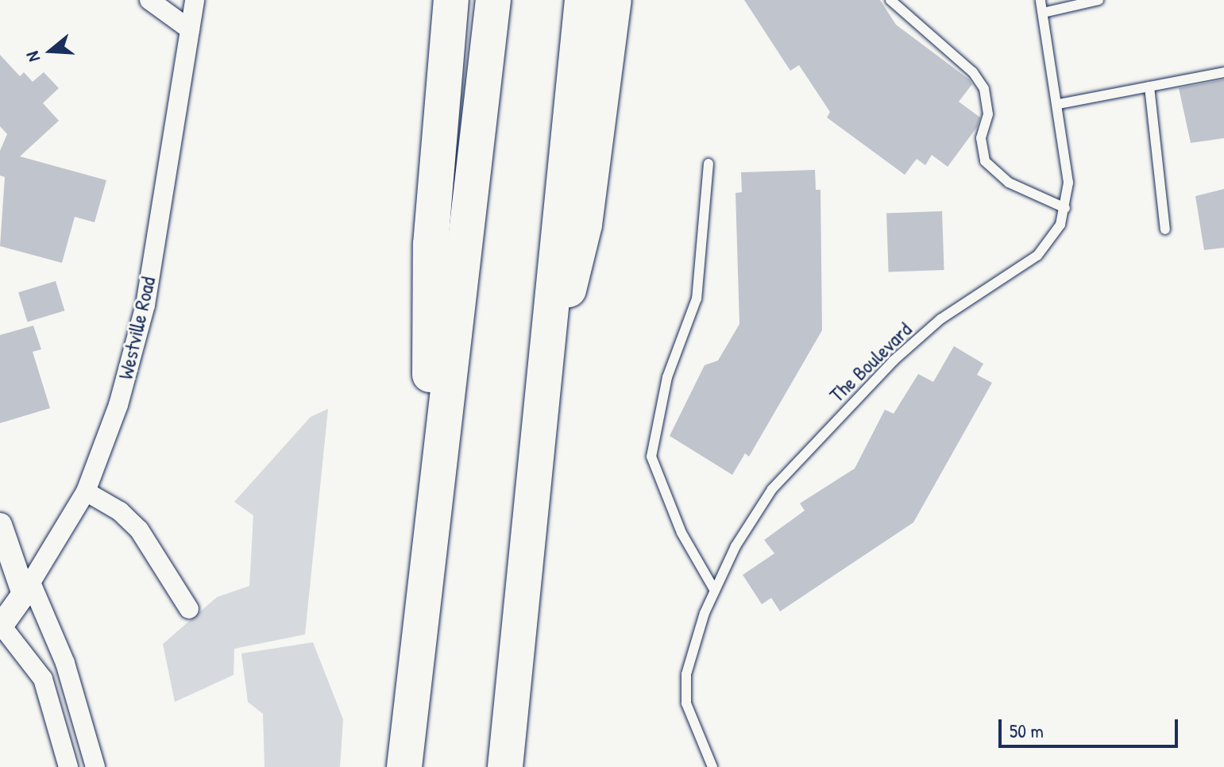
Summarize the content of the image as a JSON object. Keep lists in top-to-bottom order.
{
  "streets": {
    "street": ["Westville Road"],
    "lane": ["The Boulevard"]
  },
  "scale_bar": "50 m",
  "north": "left"
}
